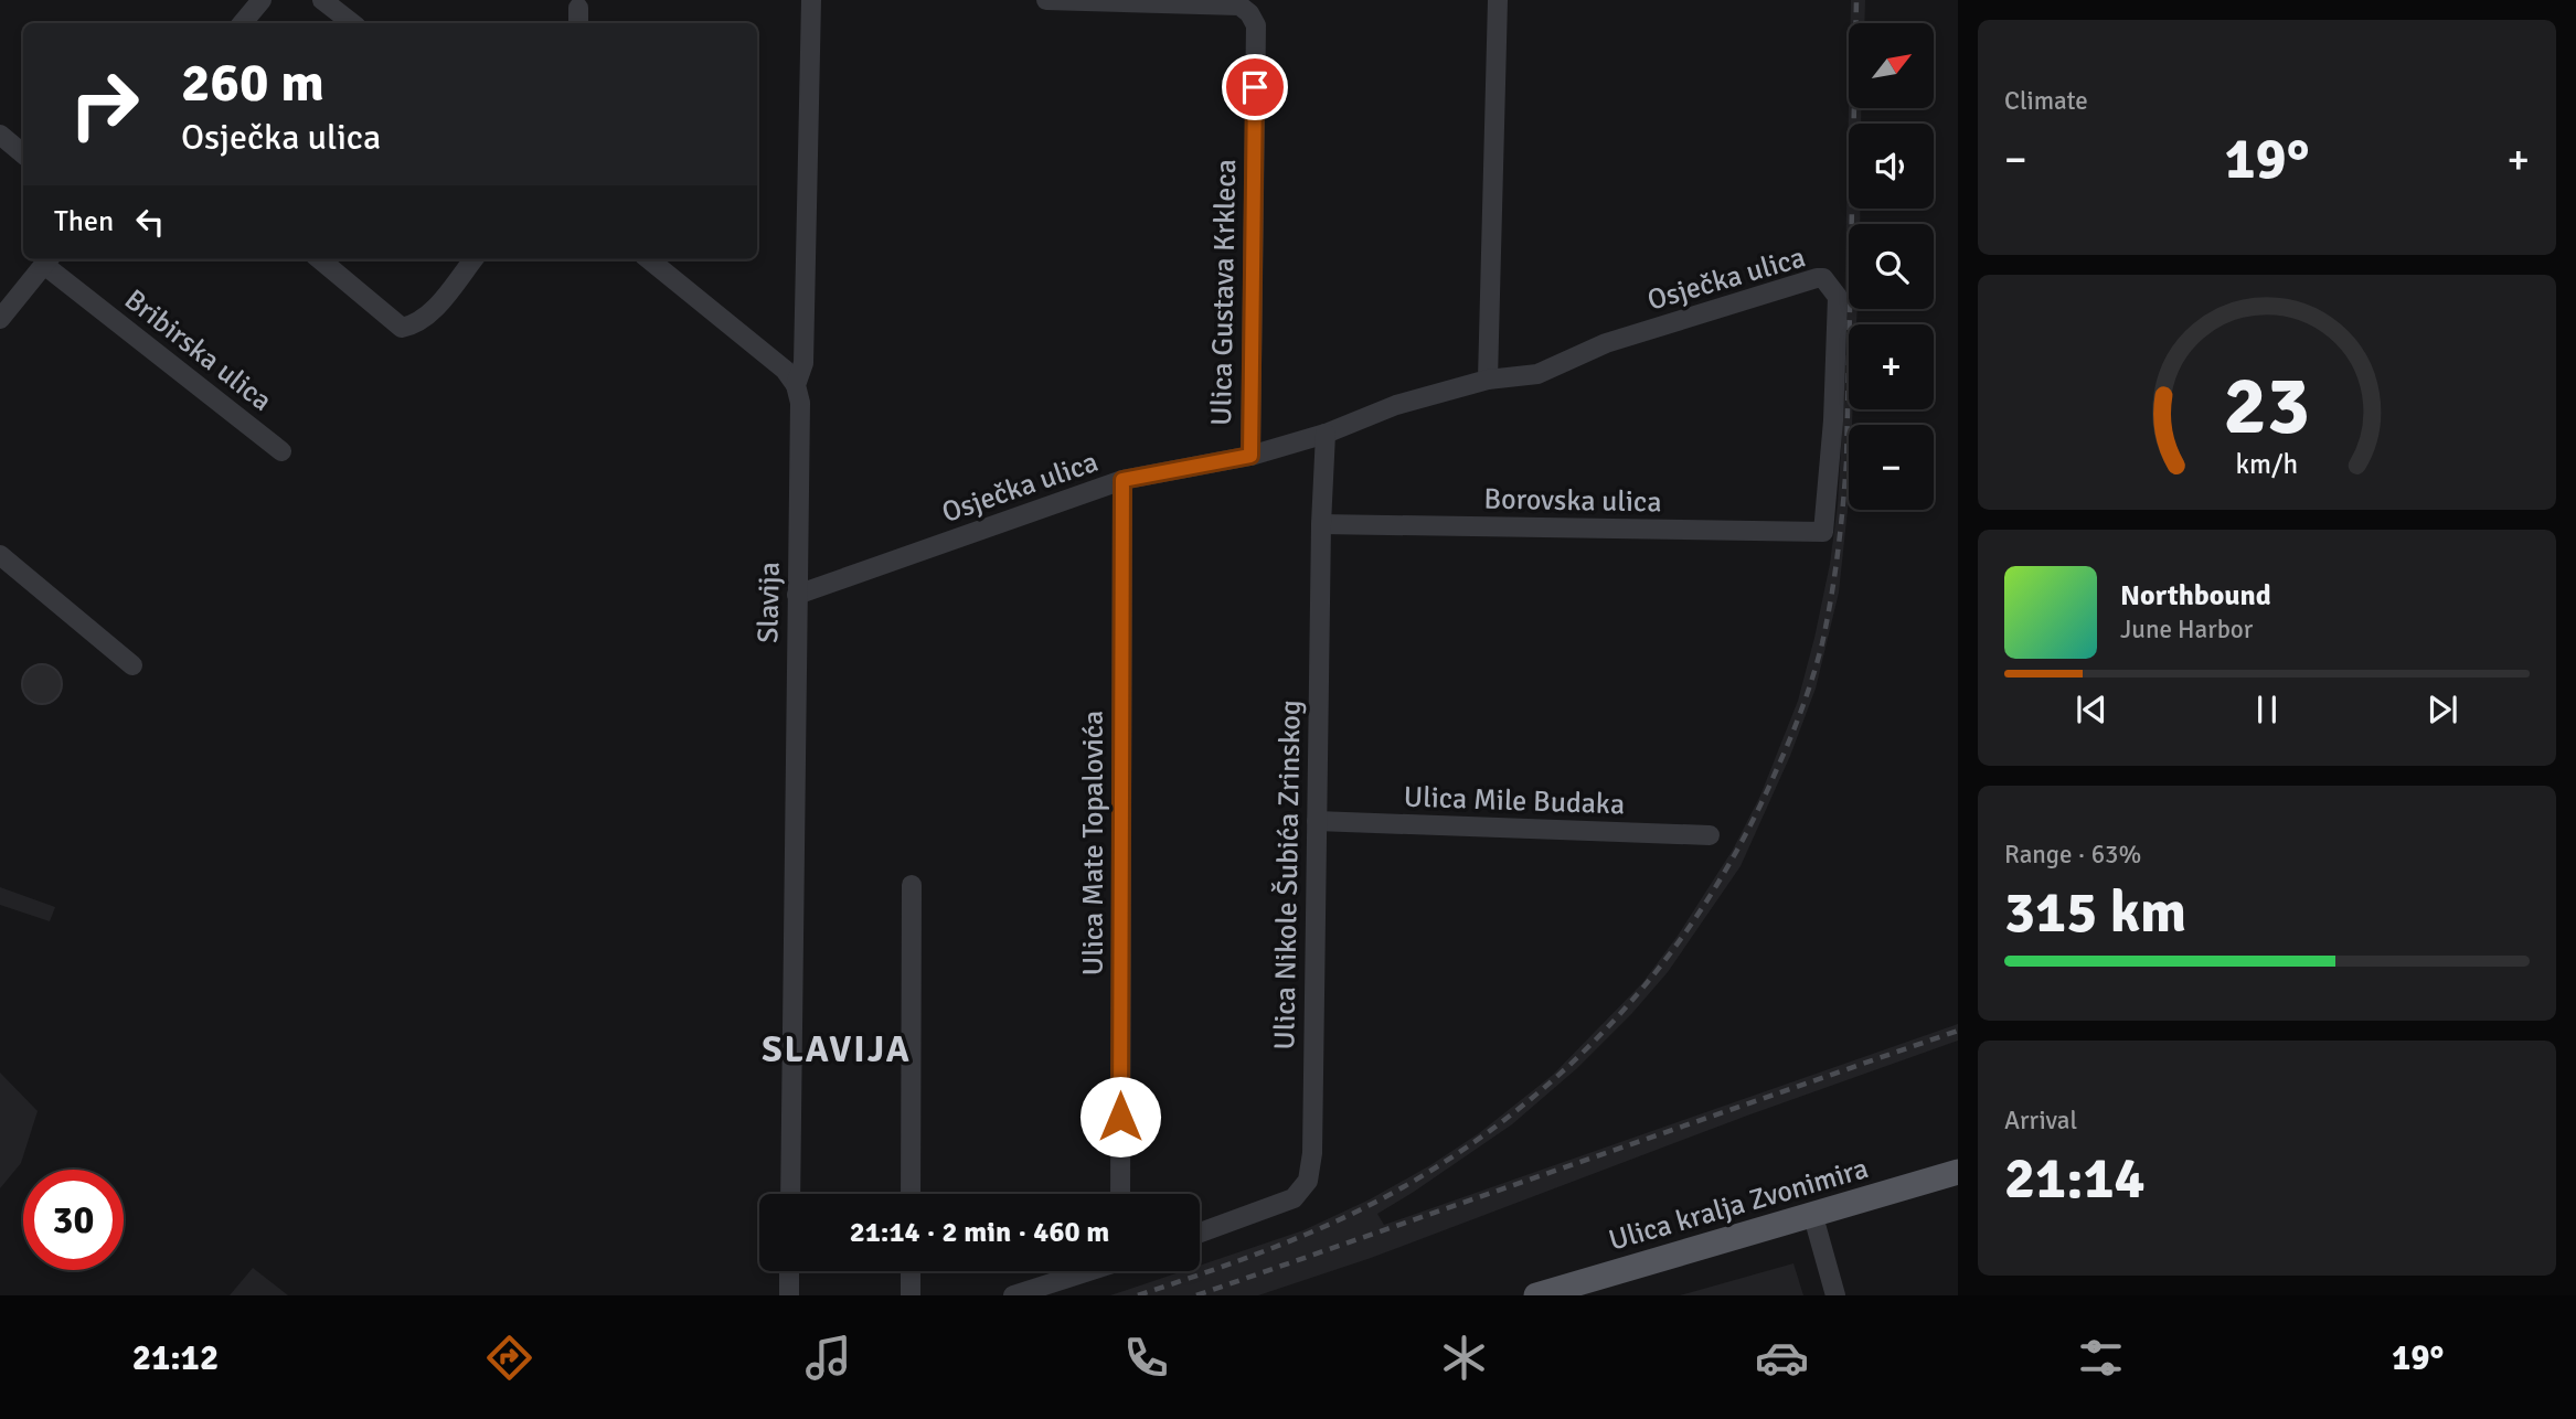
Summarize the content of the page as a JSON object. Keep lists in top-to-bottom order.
{
  "streets": {
    "main road": ["Ulica kralja Zvonimira"],
    "street": [
      "Osječka ulica",
      "Ulica Gustava Krkleca",
      "Bribirska ulica",
      "Borovska ulica",
      "Slavija",
      "Ulica Mile Budaka",
      "Ulica Mate Topalovića",
      "Ulica Nikole Šubića Zrinskog"
    ]
  },
  "crossings": [
    ["Osječka ulica", "Ulica Gustava Krkleca"],
    ["Osječka ulica", "Borovska ulica"],
    ["Osječka ulica", "Slavija"],
    ["Osječka ulica", "Ulica Mate Topalovića"],
    ["Osječka ulica", "Ulica Nikole Šubića Zrinskog"],
    ["Borovska ulica", "Ulica Nikole Šubića Zrinskog"],
    ["Ulica Mile Budaka", "Ulica Nikole Šubića Zrinskog"]
  ],
  "districts": ["SLAVIJA"],
  "north": "top right",
  "page": {
    "tile": [
      "Climate",
      ["Range · 63%", "315 km"],
      ["Arrival", "21:14"]
    ],
    "map_buttons": ["+", "−"],
    "turn": ["260 m", "Osječka ulica"],
    "heat": ["−", "19°", "+"],
    "then": "Then",
    "song": ["Northbound", "June Harbor"],
    "limit": "30",
    "trip": "21:14 · 2 min · 460 m",
    "tabs": ["21:12", "19°"],
    "gauge": ["23", "km/h"]
  }
}
